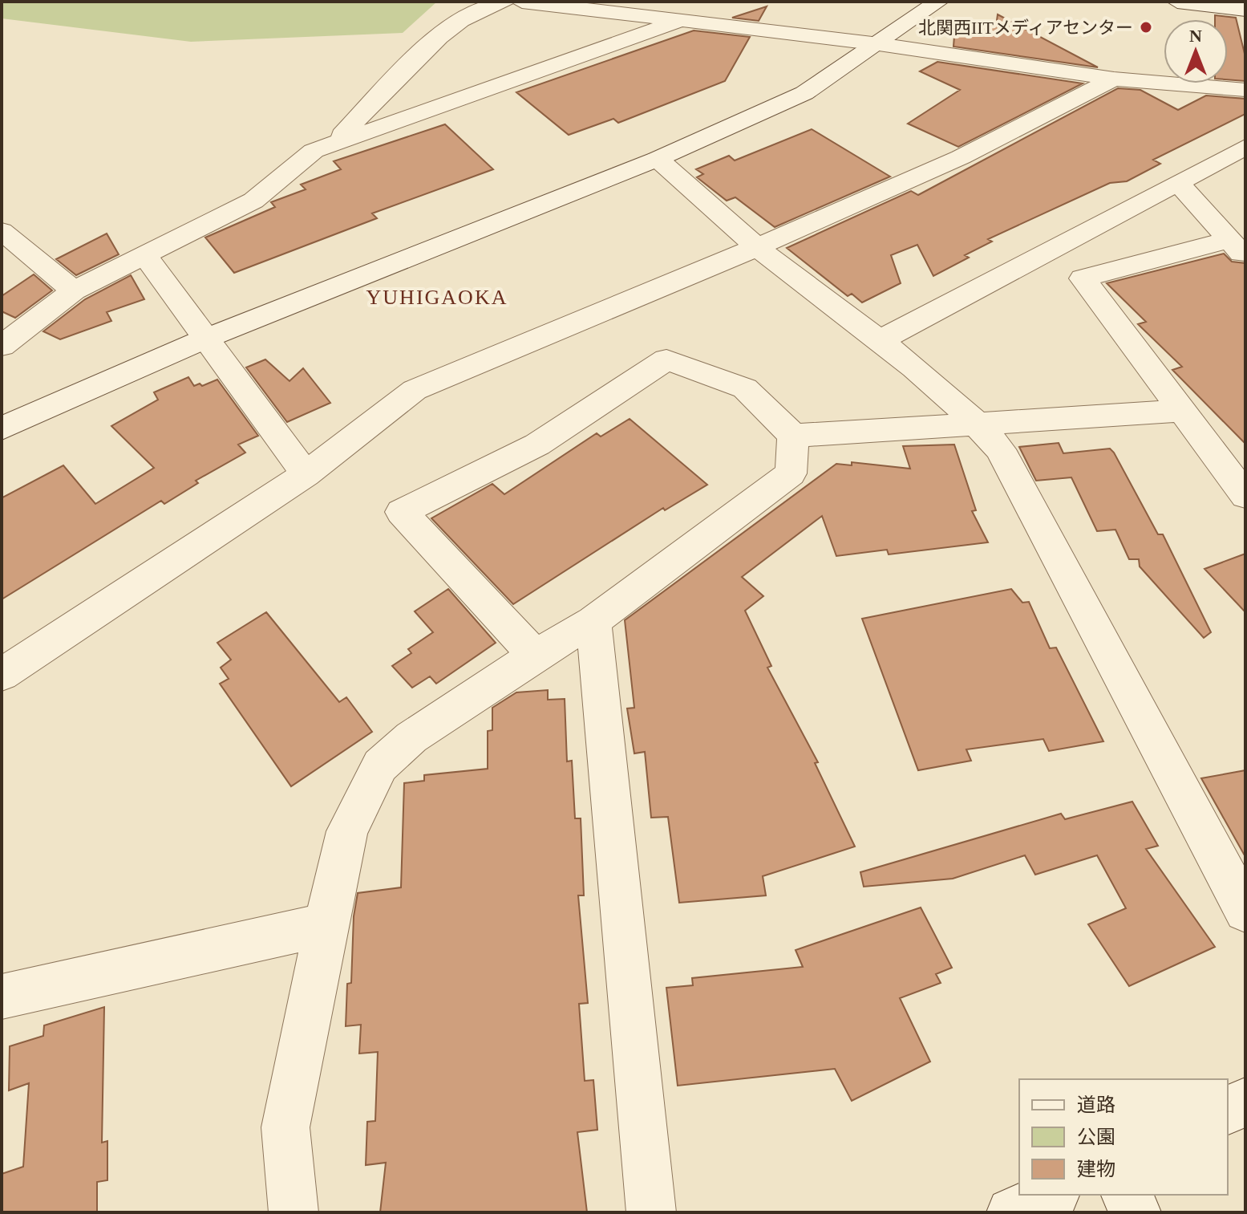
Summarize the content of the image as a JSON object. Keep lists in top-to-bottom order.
{
  "districts": ["YUHIGAOKA"],
  "places": ["北関西IITメディアセンター"],
  "legend": ["道路", "公園", "建物"],
  "north": "top"
}
